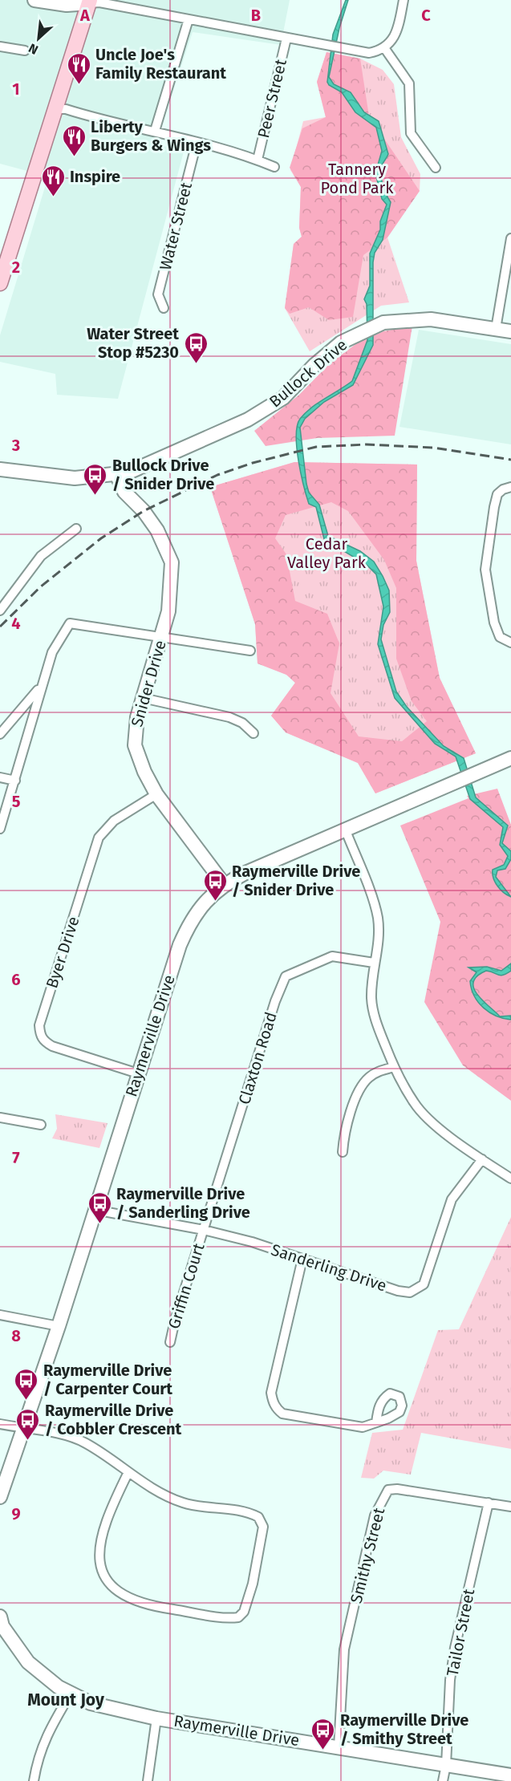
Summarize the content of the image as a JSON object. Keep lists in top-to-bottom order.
{
  "streets": {
    "street": [
      "Peer Street",
      "Water Street",
      "Bullock Drive",
      "Snider Drive",
      "Byer Drive",
      "Raymerville Drive",
      "Claxton Road",
      "Sanderling Drive",
      "Griffin Court",
      "Smithy Street",
      "Tailor Street"
    ]
  },
  "crossings": [
    ["Bullock Drive", "Snider Drive"],
    ["Snider Drive", "Byer Drive"],
    ["Snider Drive", "Raymerville Drive"],
    ["Byer Drive", "Raymerville Drive"],
    ["Raymerville Drive", "Sanderling Drive"],
    ["Raymerville Drive", "Smithy Street"],
    ["Raymerville Drive", "Tailor Street"],
    ["Claxton Road", "Sanderling Drive"],
    ["Claxton Road", "Griffin Court"],
    ["Sanderling Drive", "Griffin Court"],
    ["Smithy Street", "Tailor Street"]
  ],
  "districts": ["Mount Joy"],
  "parks": ["Tannery Pond Park", "Cedar Valley Park"],
  "places": {
    "restaurant": ["Uncle Joe's Family Restaurant", "Liberty Burgers & Wings", "Inspire"],
    "bus stop": [
      "Water Street Stop #5230",
      "Bullock Drive / Snider Drive",
      "Raymerville Drive / Snider Drive",
      "Raymerville Drive / Sanderling Drive",
      "Raymerville Drive / Carpenter Court",
      "Raymerville Drive / Cobbler Crescent",
      "Raymerville Drive / Smithy Street"
    ]
  },
  "north": "bottom left",
  "grid": {
    "columns": ["A", "B", "C"],
    "rows": [
      "1",
      "2",
      "3",
      "4",
      "5",
      "6",
      "7",
      "8",
      "9"
    ]
  }
}
